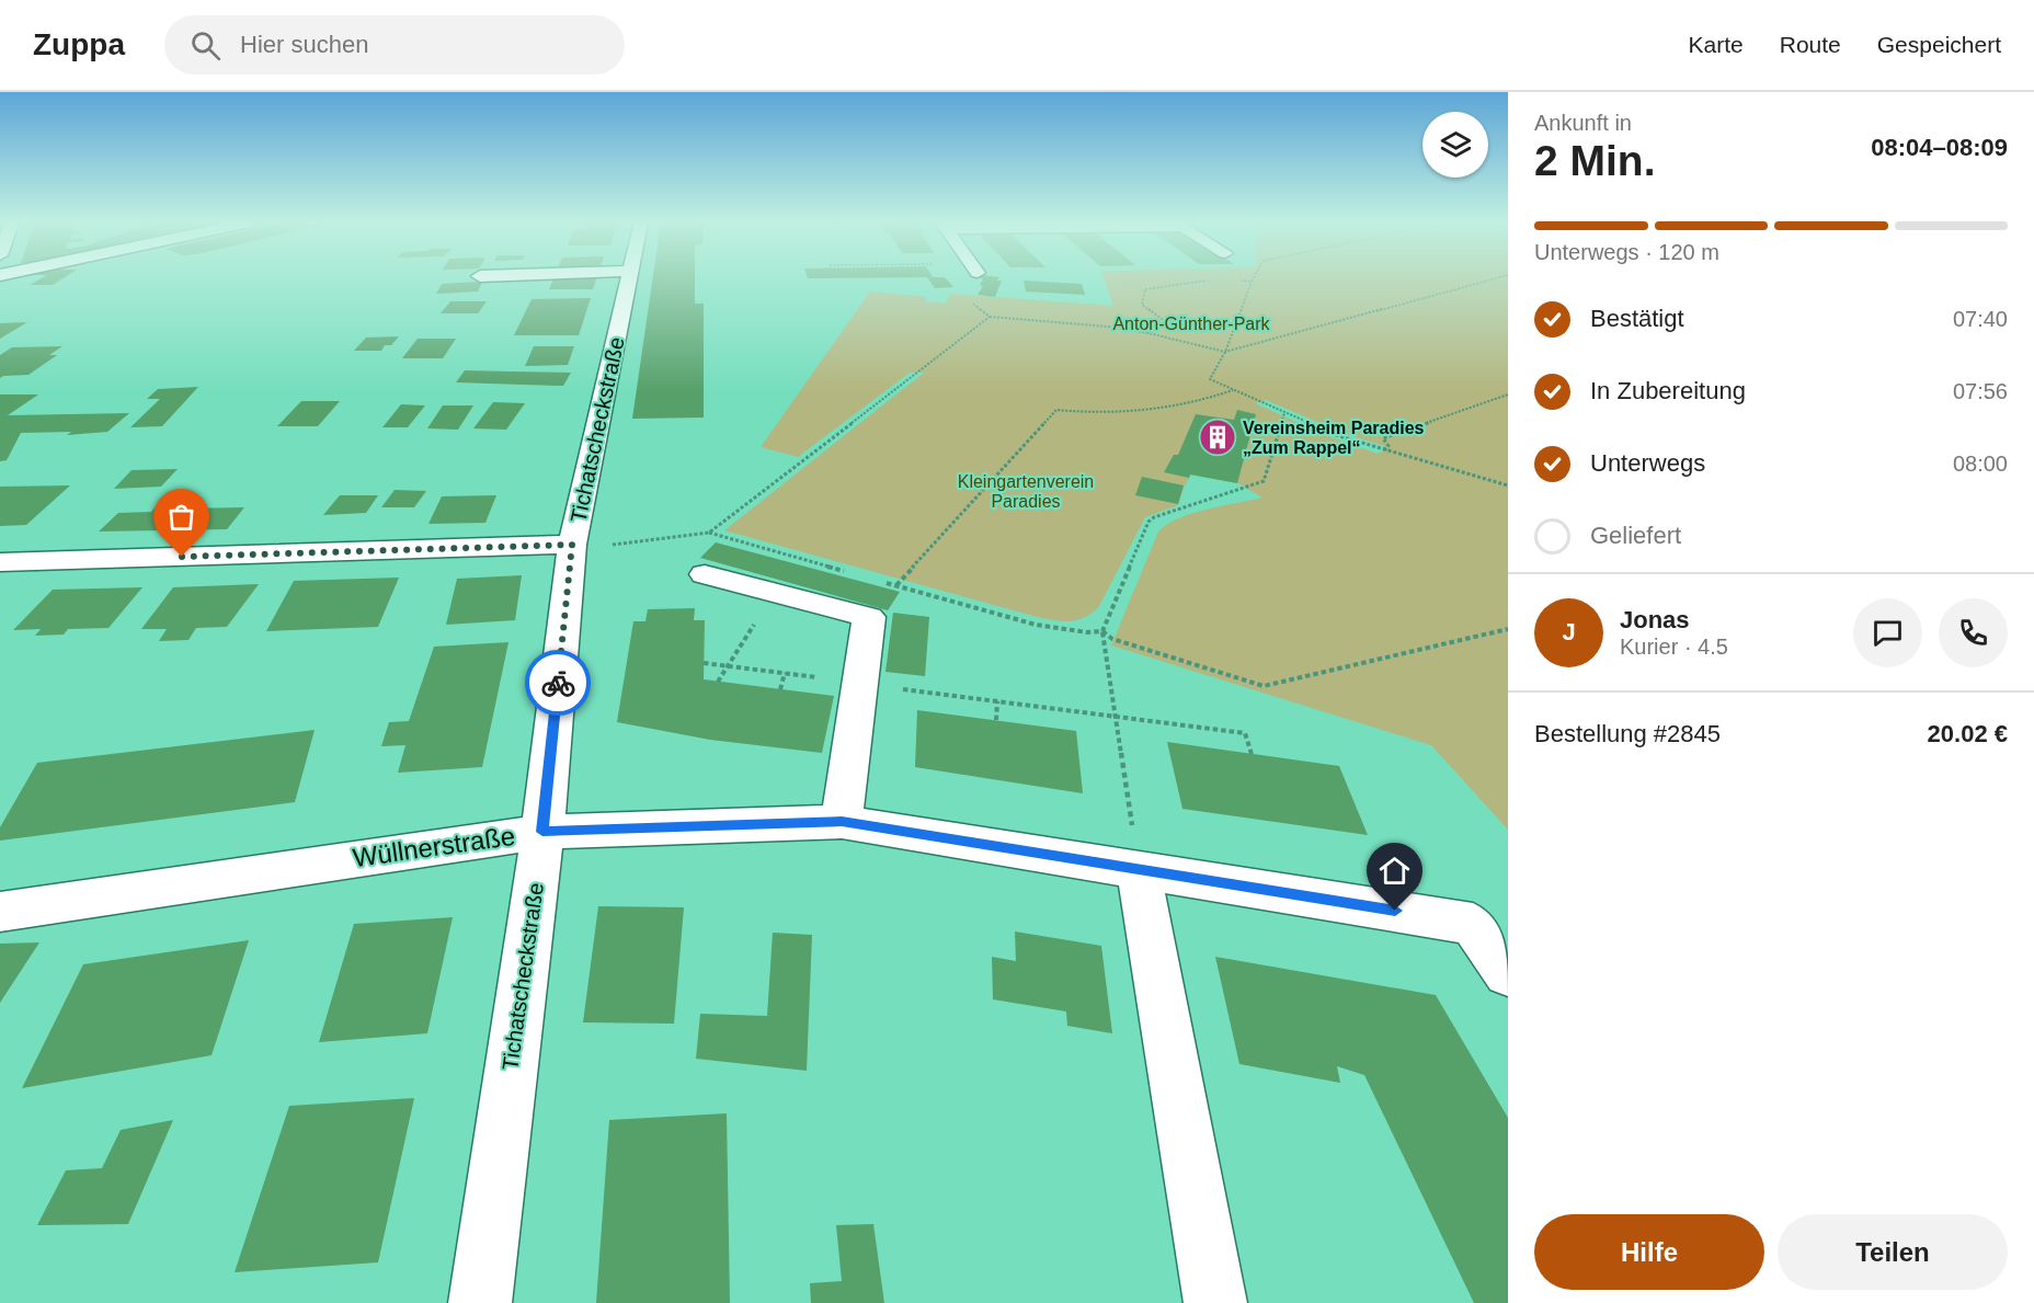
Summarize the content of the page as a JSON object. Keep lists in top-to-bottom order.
{
  "streets": {
    "street": ["Tichatscheckstraße", "Wüllnerstraße"]
  },
  "crossings": [
    ["Tichatscheckstraße", "Wüllnerstraße"]
  ],
  "parks": ["Anton-Günther-Park", "Kleingartenverein Paradies"],
  "places": {
    "building": ["Vereinsheim Paradies „Zum Rappel“"]
  },
  "page": {
    "header": "Zuppa",
    "search": "Hier suchen",
    "nav": ["Karte", "Route", "Gespeichert"],
    "heading": ["2 Min.", "Ankunft in", "08:04–08:09"],
    "panel": [
      "Jonas",
      "Kurier · 4.5",
      "Bestellung #2845",
      "20.02 €"
    ],
    "bar": "Unterwegs · 120 m",
    "list": [
      ["Bestätigt", "07:40"],
      ["In Zubereitung", "07:56"],
      ["Unterwegs", "08:00"],
      "Geliefert"
    ],
    "round": "J",
    "buttons": ["Hilfe", "Teilen"]
  }
}
